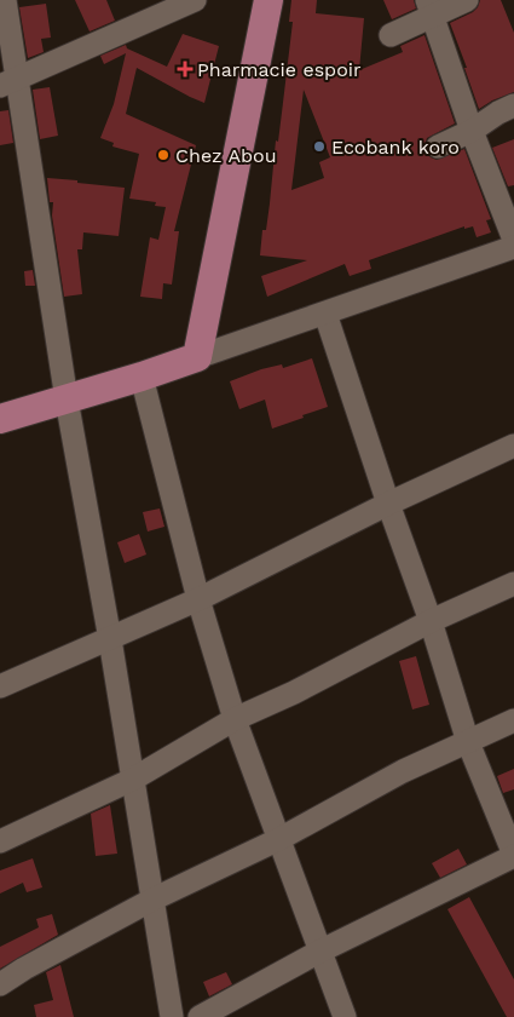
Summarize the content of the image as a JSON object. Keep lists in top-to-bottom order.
{
  "places": {
    "health": ["Pharmacie espoir"],
    "other": ["Ecobank koro", "Chez Abou"]
  }
}
